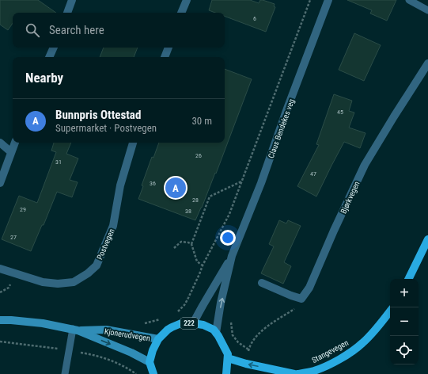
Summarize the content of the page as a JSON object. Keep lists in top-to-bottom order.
{
  "streets": {
    "main road": ["222", "Kjonerudvegen", "Stangevegen"],
    "street": ["Claus Bendekes veg", "Bjørkvegen", "Postvegen"]
  },
  "crossings": [
    ["Claus Bendekes veg", "222"],
    ["222", "Kjonerudvegen"]
  ],
  "house_numbers": [
    "6",
    "45",
    "26",
    "31",
    "47",
    "36",
    "28",
    "29",
    "38",
    "27"
  ],
  "page": {
    "search": "Search here",
    "heading": "Nearby",
    "list": [
      {
        "mark": "A",
        "name": "Bunnpris Ottestad",
        "note": "Supermarket · Postvegen",
        "value": "30 m"
      }
    ],
    "pins": "A",
    "map_buttons": ["+", "−"]
  }
}
